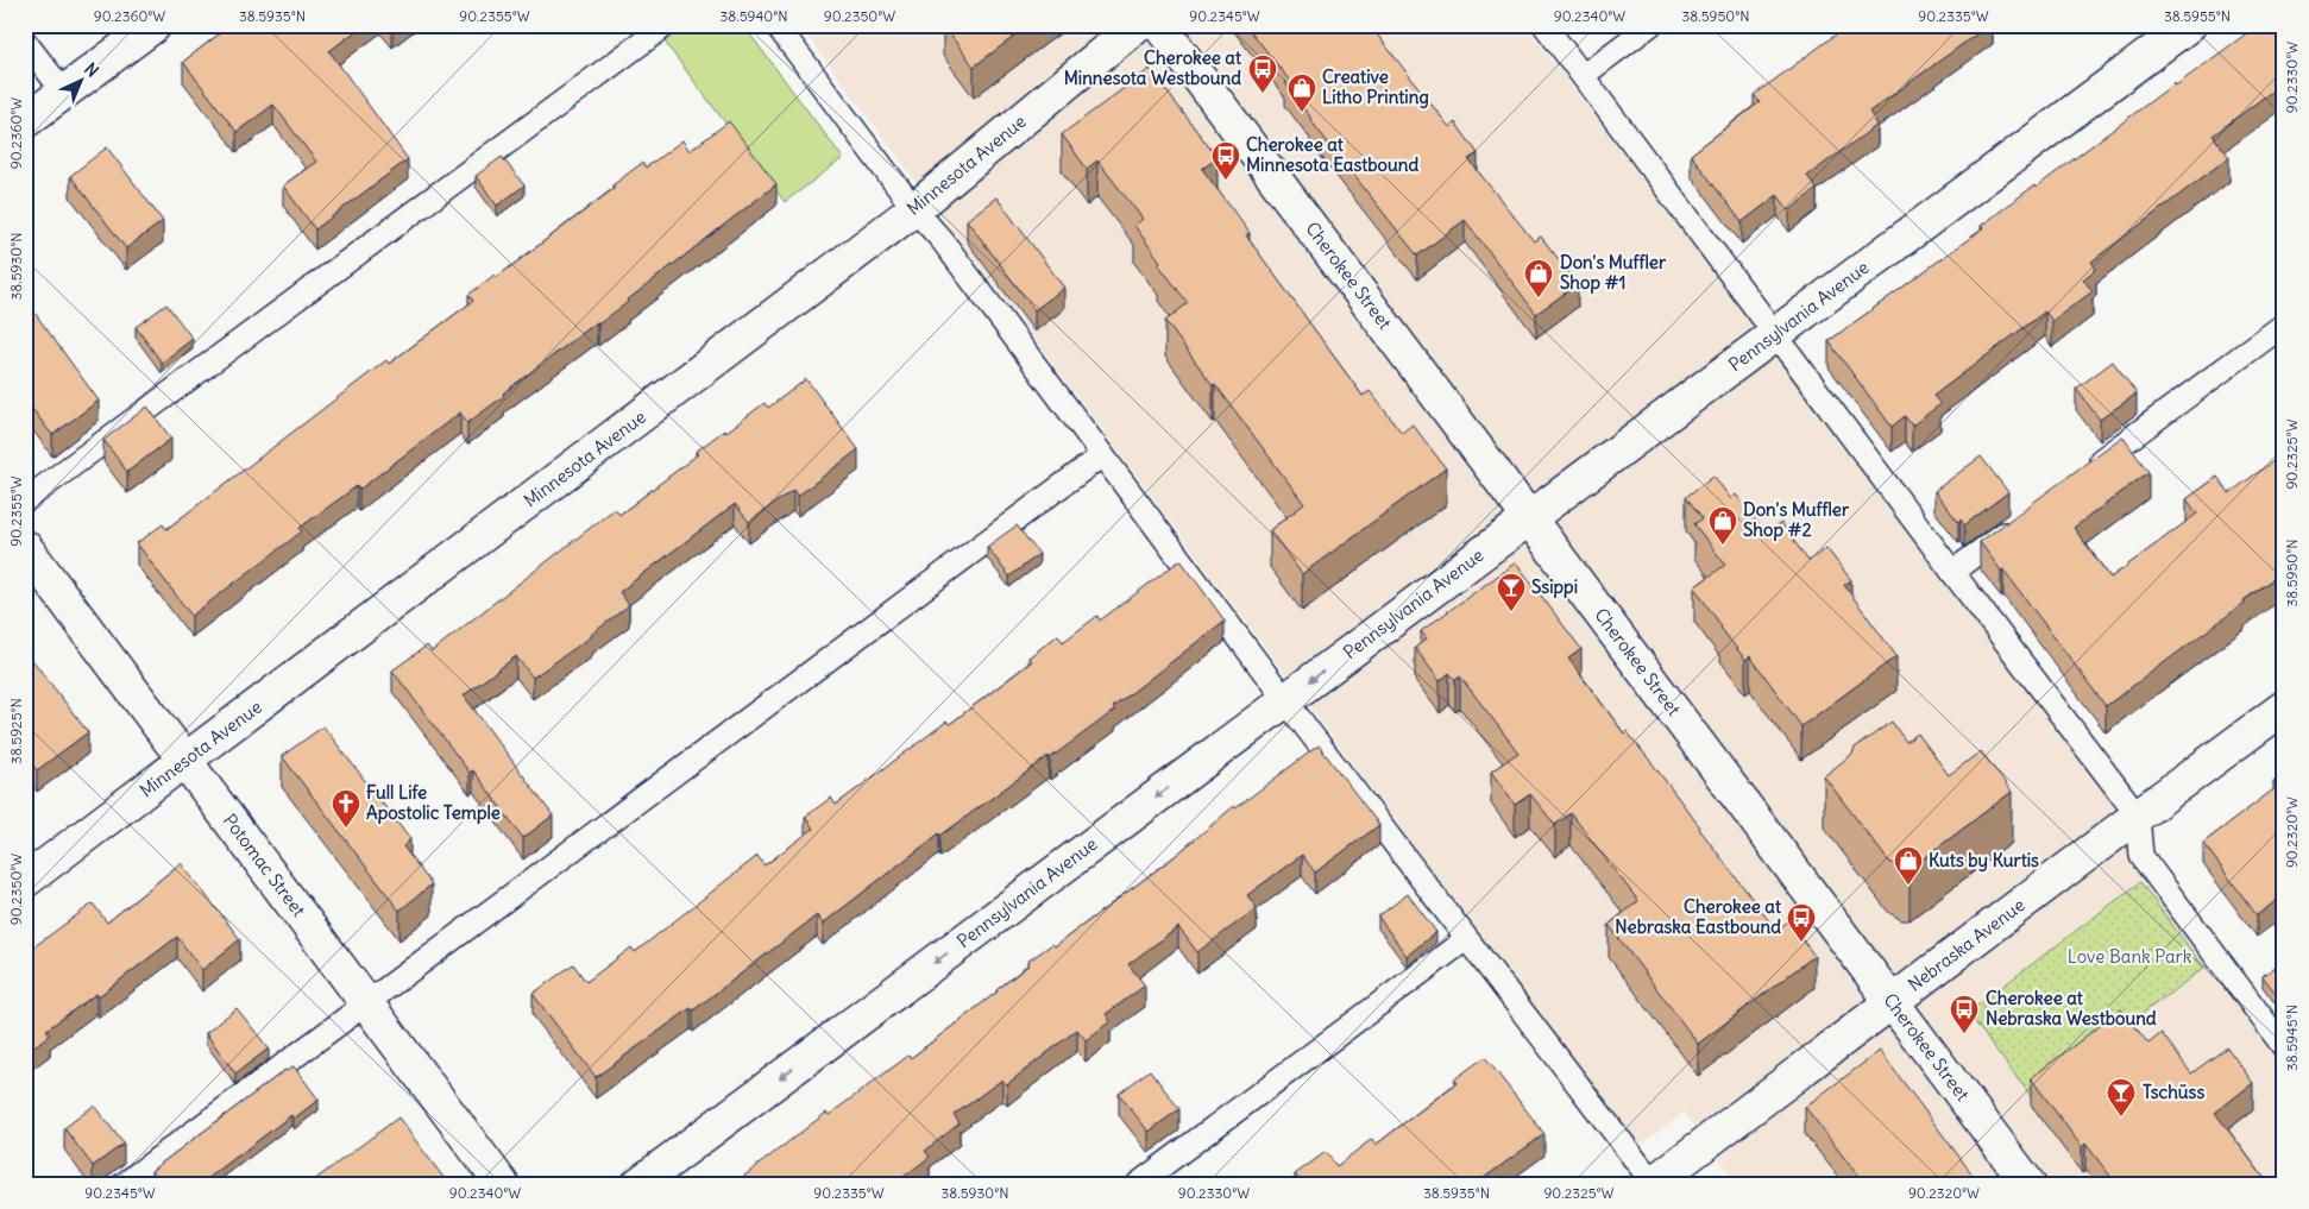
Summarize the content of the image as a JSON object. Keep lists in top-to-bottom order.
{
  "streets": {
    "street": [
      "Minnesota Avenue",
      "Cherokee Street",
      "Pennsylvania Avenue",
      "Potomac Street",
      "Nebraska Avenue"
    ]
  },
  "crossings": [
    ["Minnesota Avenue", "Potomac Street"],
    ["Cherokee Street", "Pennsylvania Avenue"],
    ["Cherokee Street", "Nebraska Avenue"]
  ],
  "one_way": ["Pennsylvania Avenue"],
  "parks": ["Love Bank Park"],
  "places": {
    "bus stop": [
      "Cherokee at Minnesota Westbound",
      "Cherokee at Minnesota Eastbound",
      "Cherokee at Nebraska Eastbound",
      "Cherokee at Nebraska Westbound"
    ],
    "shop": [
      "Creative Litho Printing",
      "Don's Muffler Shop #1",
      "Don's Muffler Shop #2",
      "Kuts by Kurtis"
    ],
    "bar": ["Ssippi", "Tschüss"],
    "church": ["Full Life Apostolic Temple"]
  },
  "north": "top right",
  "coordinates": [
    "90.2360°W",
    "38.5935°N",
    "90.2355°W",
    "38.5940°N",
    "90.2350°W",
    "90.2345°W",
    "90.2340°W",
    "38.5950°N",
    "90.2335°W",
    "38.5955°N",
    "90.2330°W",
    "38.5930°N",
    "90.2325°W",
    "38.5925°N",
    "90.2320°W",
    "38.5945°N"
  ]
}
